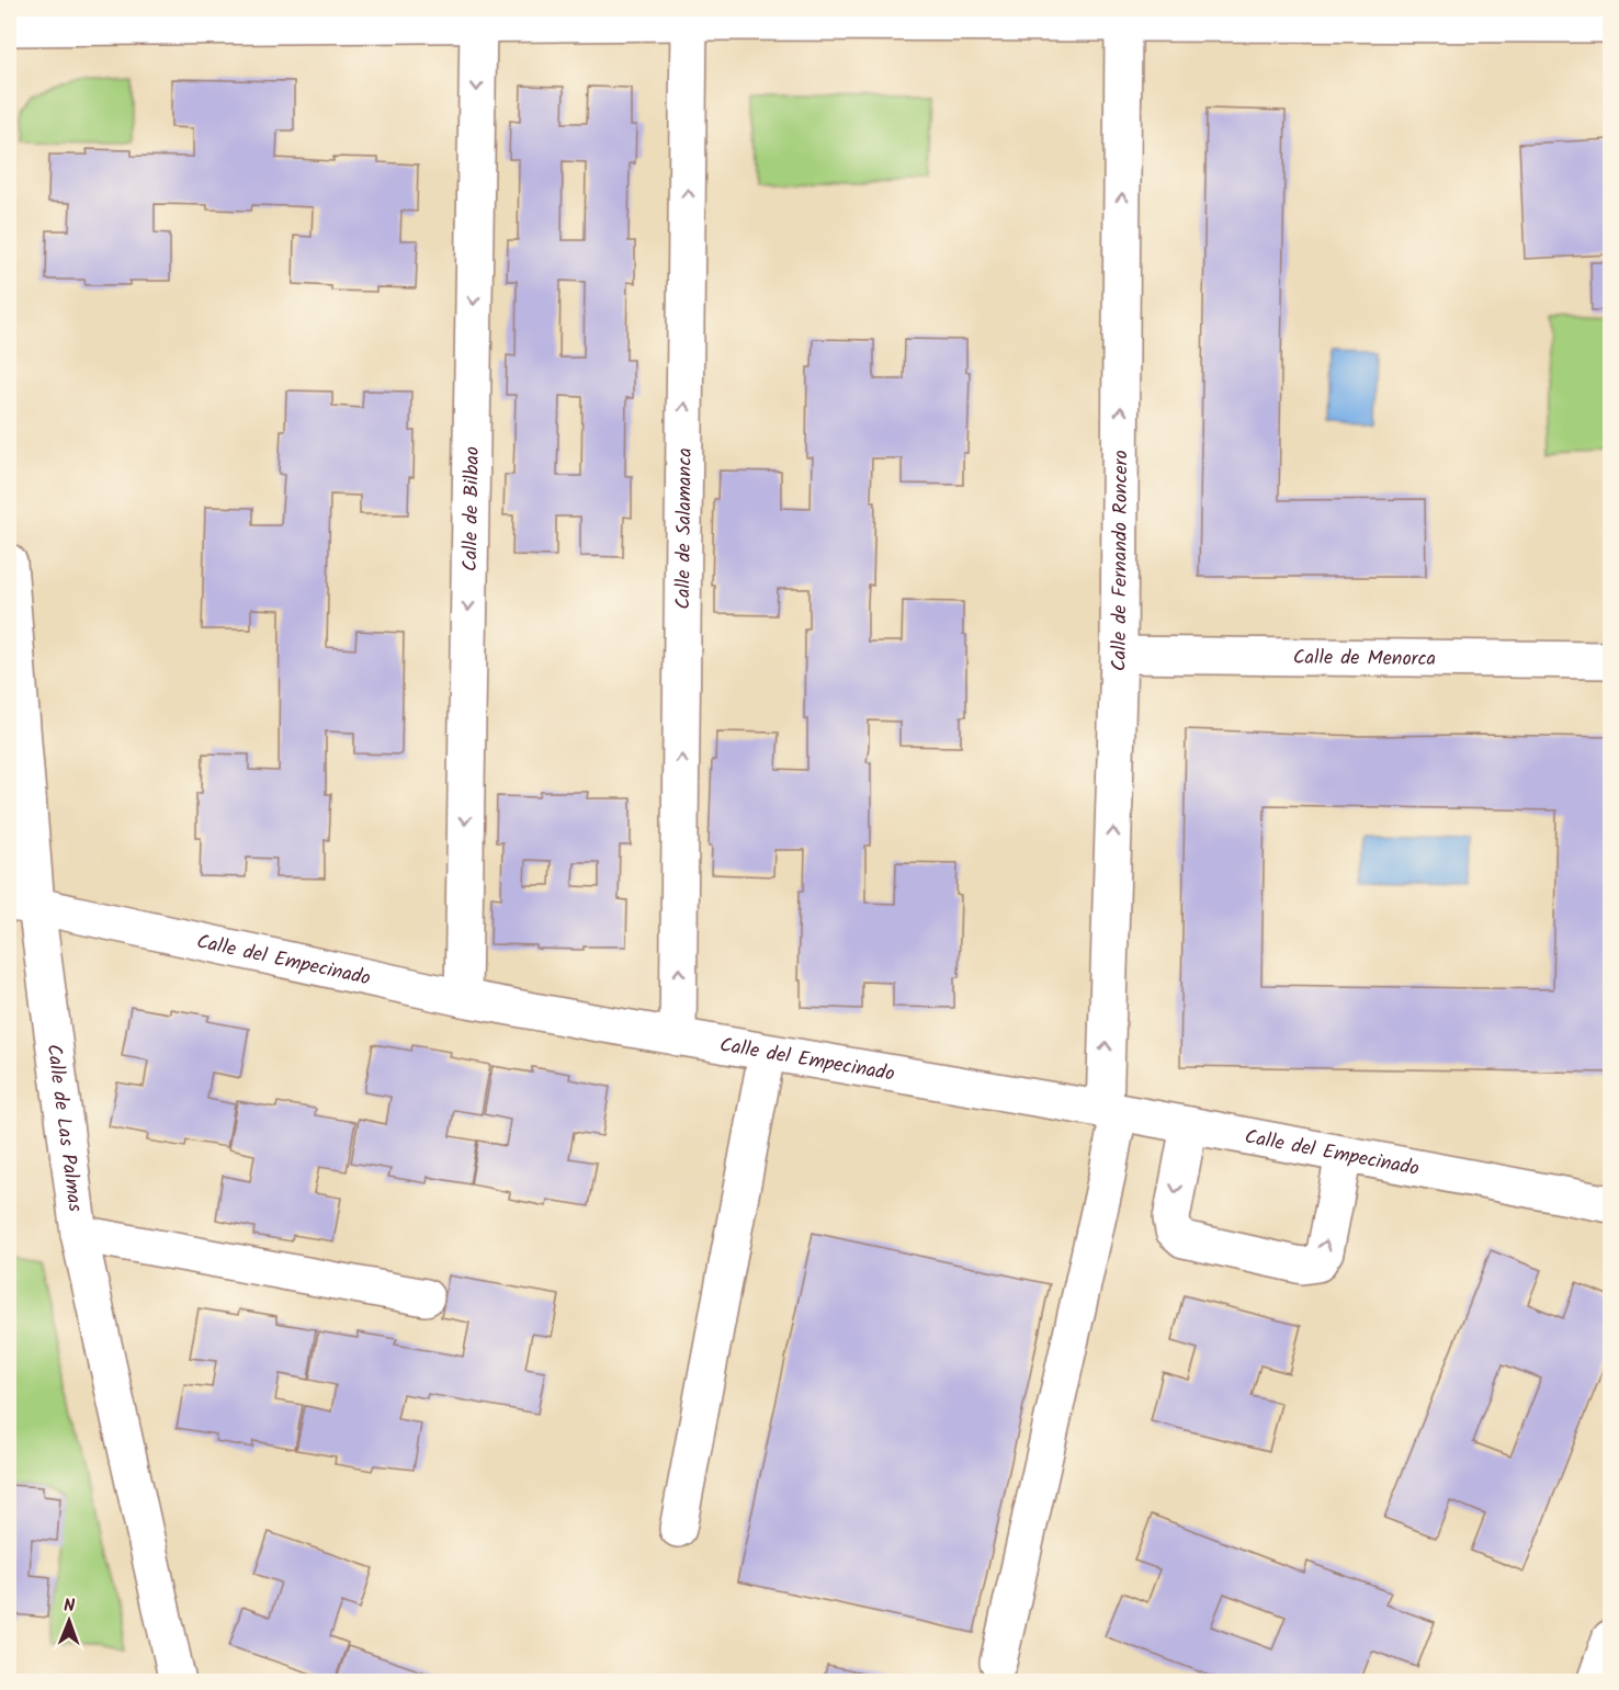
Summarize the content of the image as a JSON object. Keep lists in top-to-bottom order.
{
  "streets": {
    "street": [
      "Calle de Bilbao",
      "Calle de Salamanca",
      "Calle de Fernando Roncero",
      "Calle de Menorca",
      "Calle del Empecinado",
      "Calle de Las Palmas"
    ]
  },
  "crossings": [
    ["Calle de Bilbao", "Calle del Empecinado"],
    ["Calle de Salamanca", "Calle del Empecinado"],
    ["Calle de Fernando Roncero", "Calle de Menorca"],
    ["Calle de Fernando Roncero", "Calle del Empecinado"],
    ["Calle del Empecinado", "Calle de Las Palmas"]
  ],
  "one_way": ["Calle de Bilbao", "Calle de Salamanca", "Calle de Fernando Roncero"],
  "north": "top"
}
